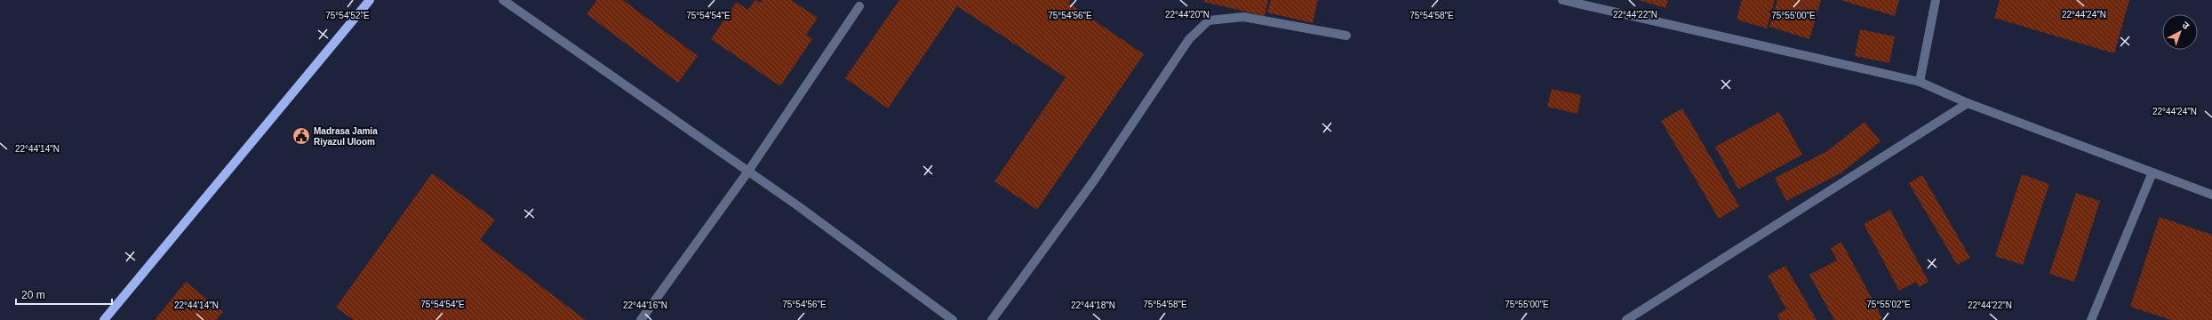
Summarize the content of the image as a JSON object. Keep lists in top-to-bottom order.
{
  "places": {
    "public building": ["Madrasa Jamia Riyazul Uloom"]
  },
  "scale_bar": "20 m",
  "north": "top right",
  "coordinates": [
    "22°44'20\"N",
    "22°44'22\"N",
    "22°44'24\"N",
    "75°55'00\"E",
    "75°54'52\"E",
    "75°54'54\"E",
    "75°54'56\"E",
    "75°54'58\"E",
    "22°44'14\"N",
    "75°55'02\"E",
    "22°44'16\"N",
    "22°44'18\"N"
  ]
}
